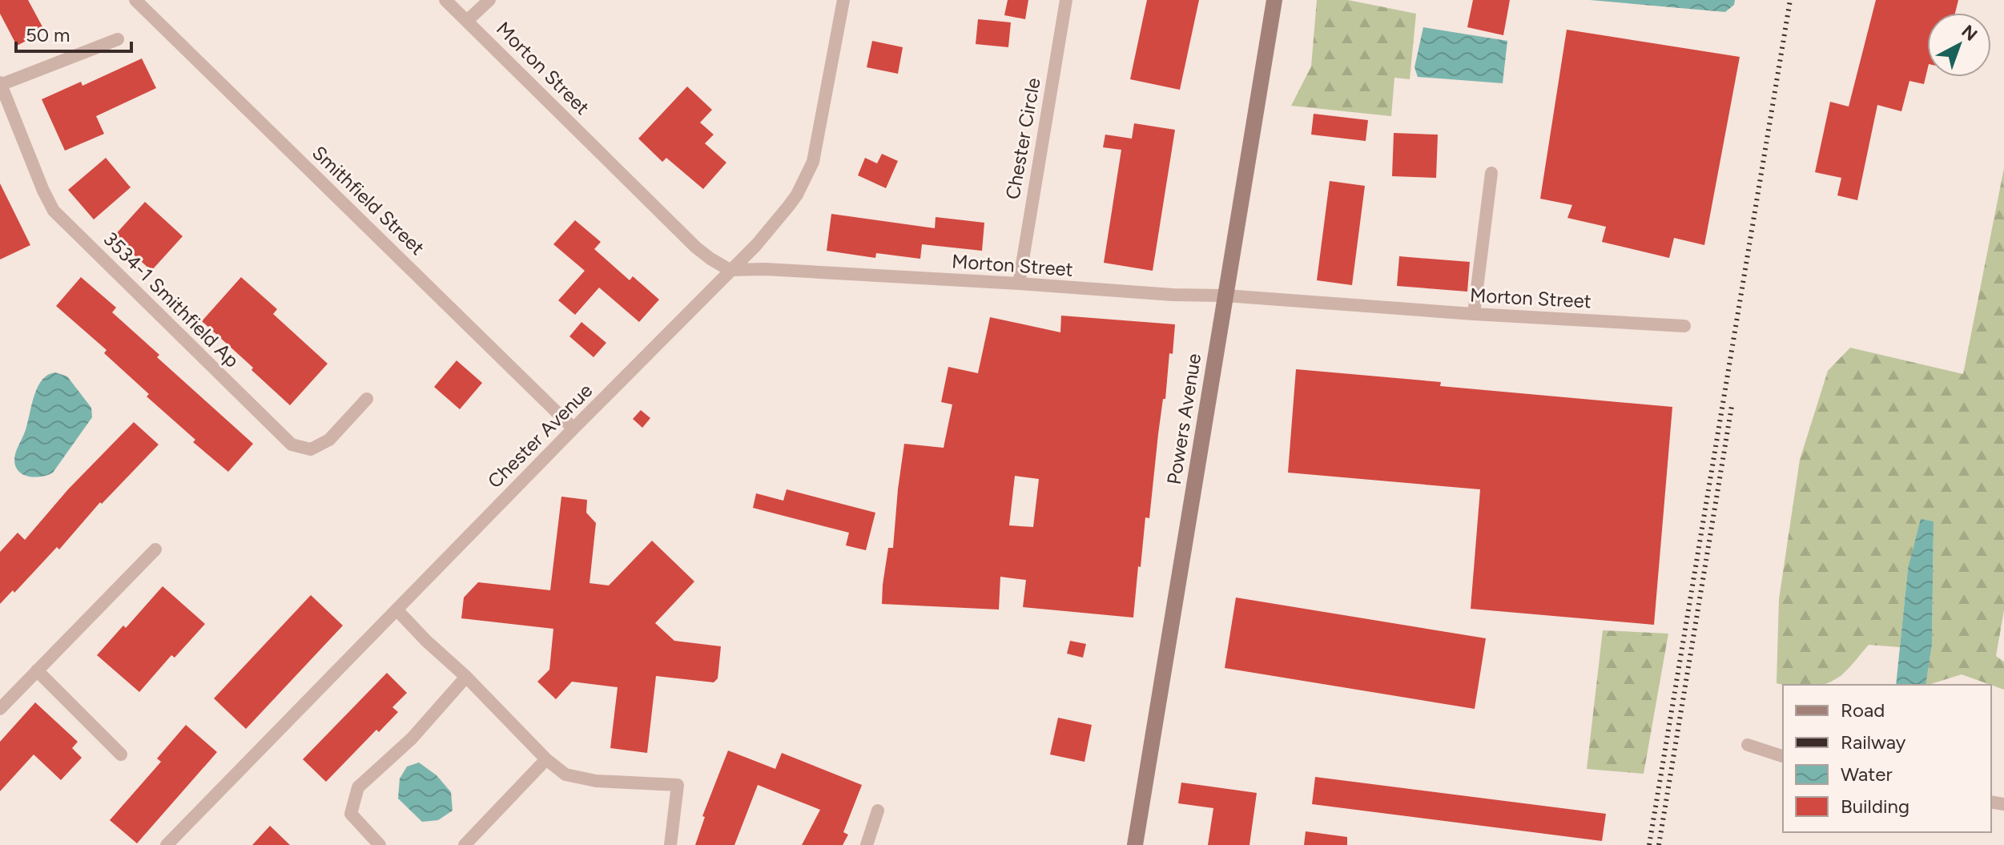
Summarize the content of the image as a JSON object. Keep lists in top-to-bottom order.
{
  "streets": {
    "street": [
      "Morton Street",
      "Chester Circle",
      "Smithfield Street",
      "3534-1 Smithfield Ap",
      "Powers Avenue",
      "Chester Avenue"
    ]
  },
  "crossings": [
    ["Morton Street", "Chester Circle"],
    ["Morton Street", "Powers Avenue"],
    ["Morton Street", "Chester Avenue"],
    ["Smithfield Street", "Chester Avenue"]
  ],
  "legend": [
    "Road",
    "Railway",
    "Water",
    "Building"
  ],
  "scale_bar": "50 m",
  "north": "top right"
}
